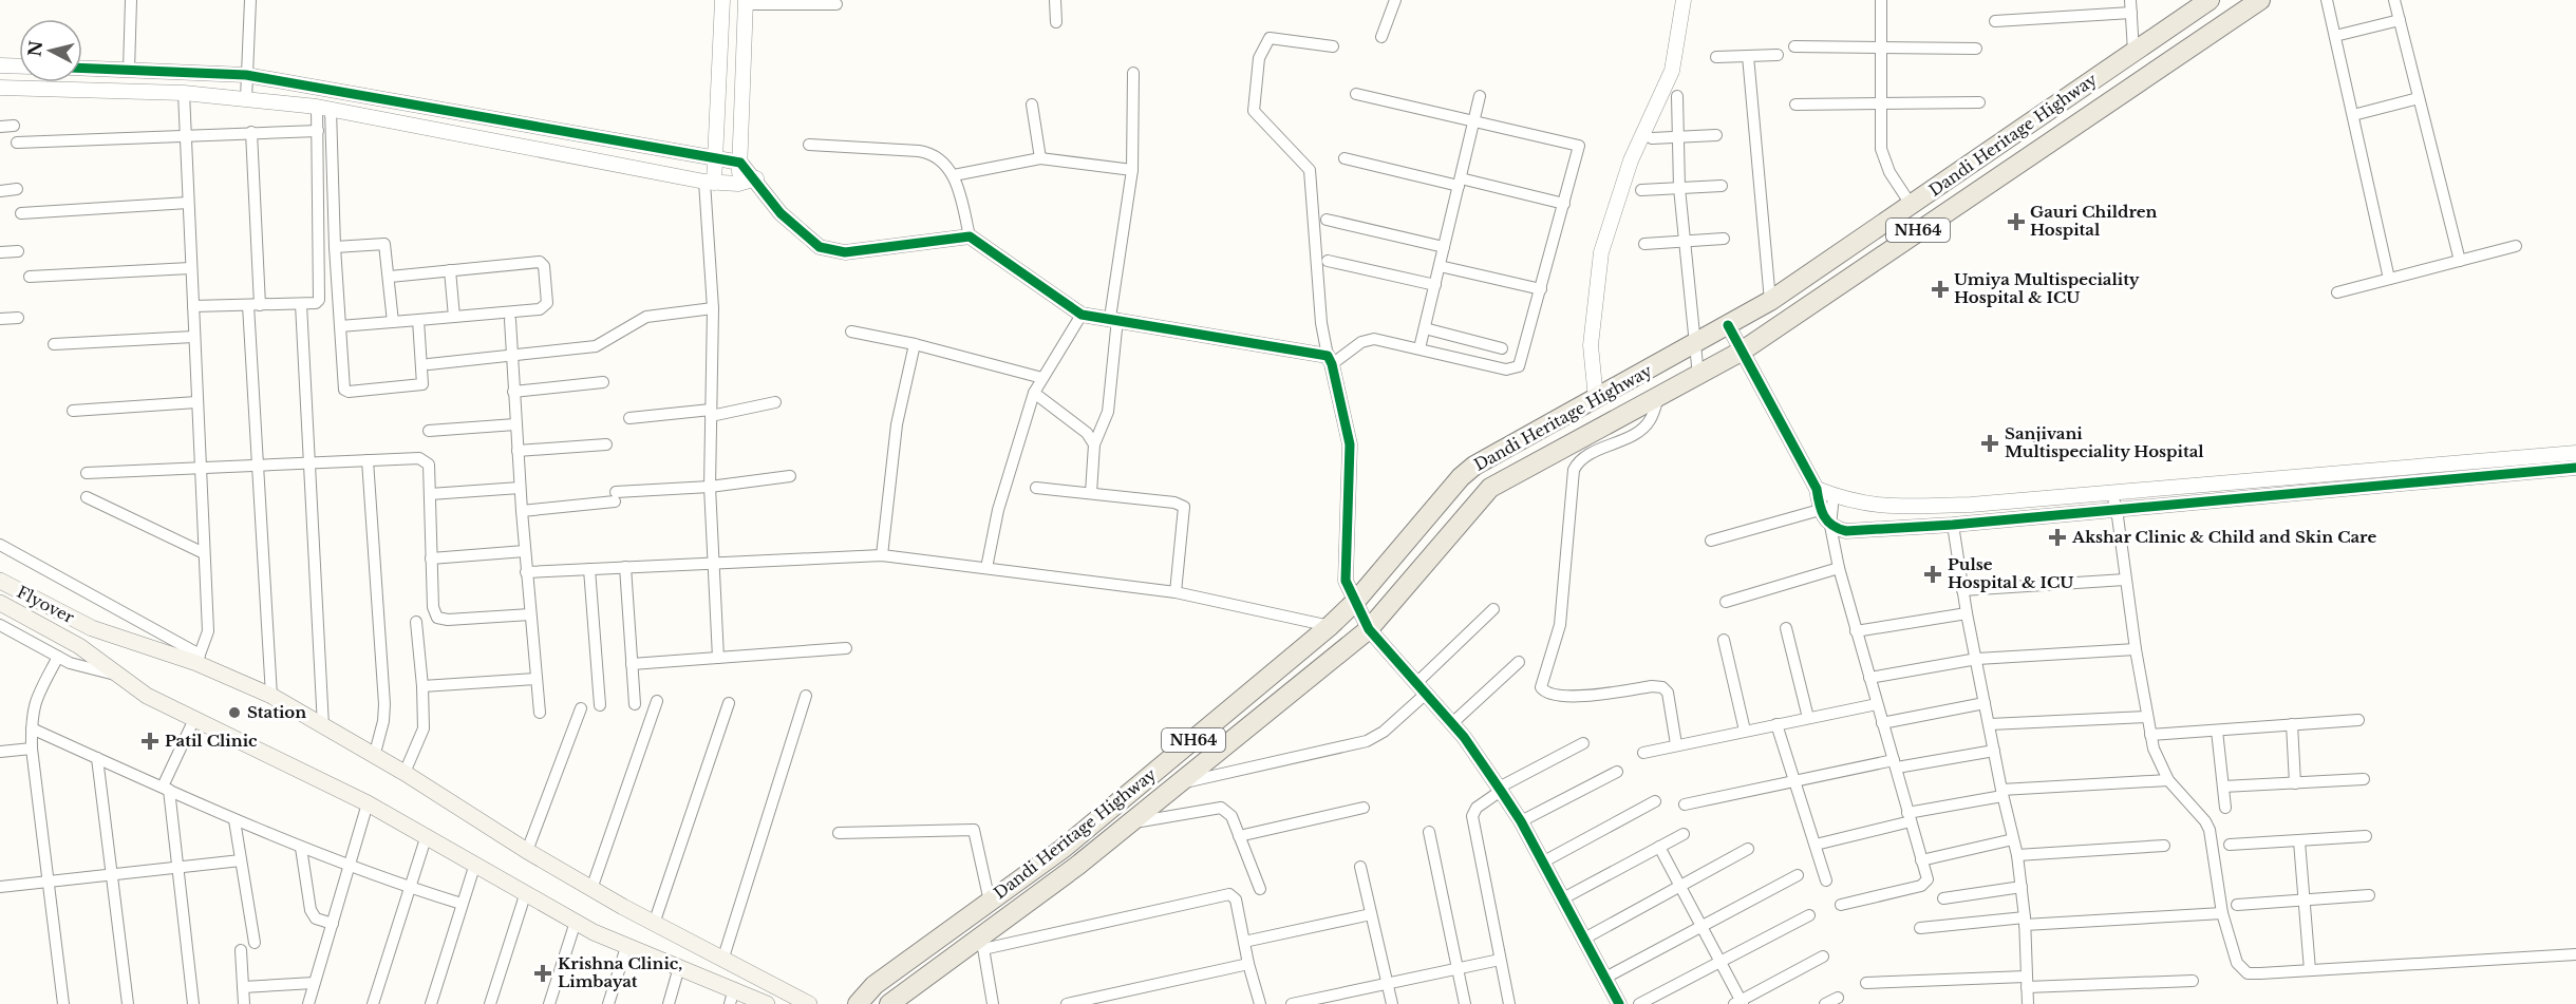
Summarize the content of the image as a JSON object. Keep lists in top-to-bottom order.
{
  "streets": {
    "main road": ["Dandi Heritage Highway", "NH64", "Flyover"]
  },
  "crossings": [
    ["Dandi Heritage Highway", "NH64"]
  ],
  "places": {
    "health": [
      "Gauri Children Hospital",
      "Umiya Multispeciality Hospital & ICU",
      "Sanjivani Multispeciality Hospital",
      "Akshar Clinic & Child and Skin Care",
      "Pulse Hospital & ICU",
      "Patil Clinic",
      "Krishna Clinic, Limbayat"
    ],
    "other": ["Station"]
  },
  "north": "left"
}
